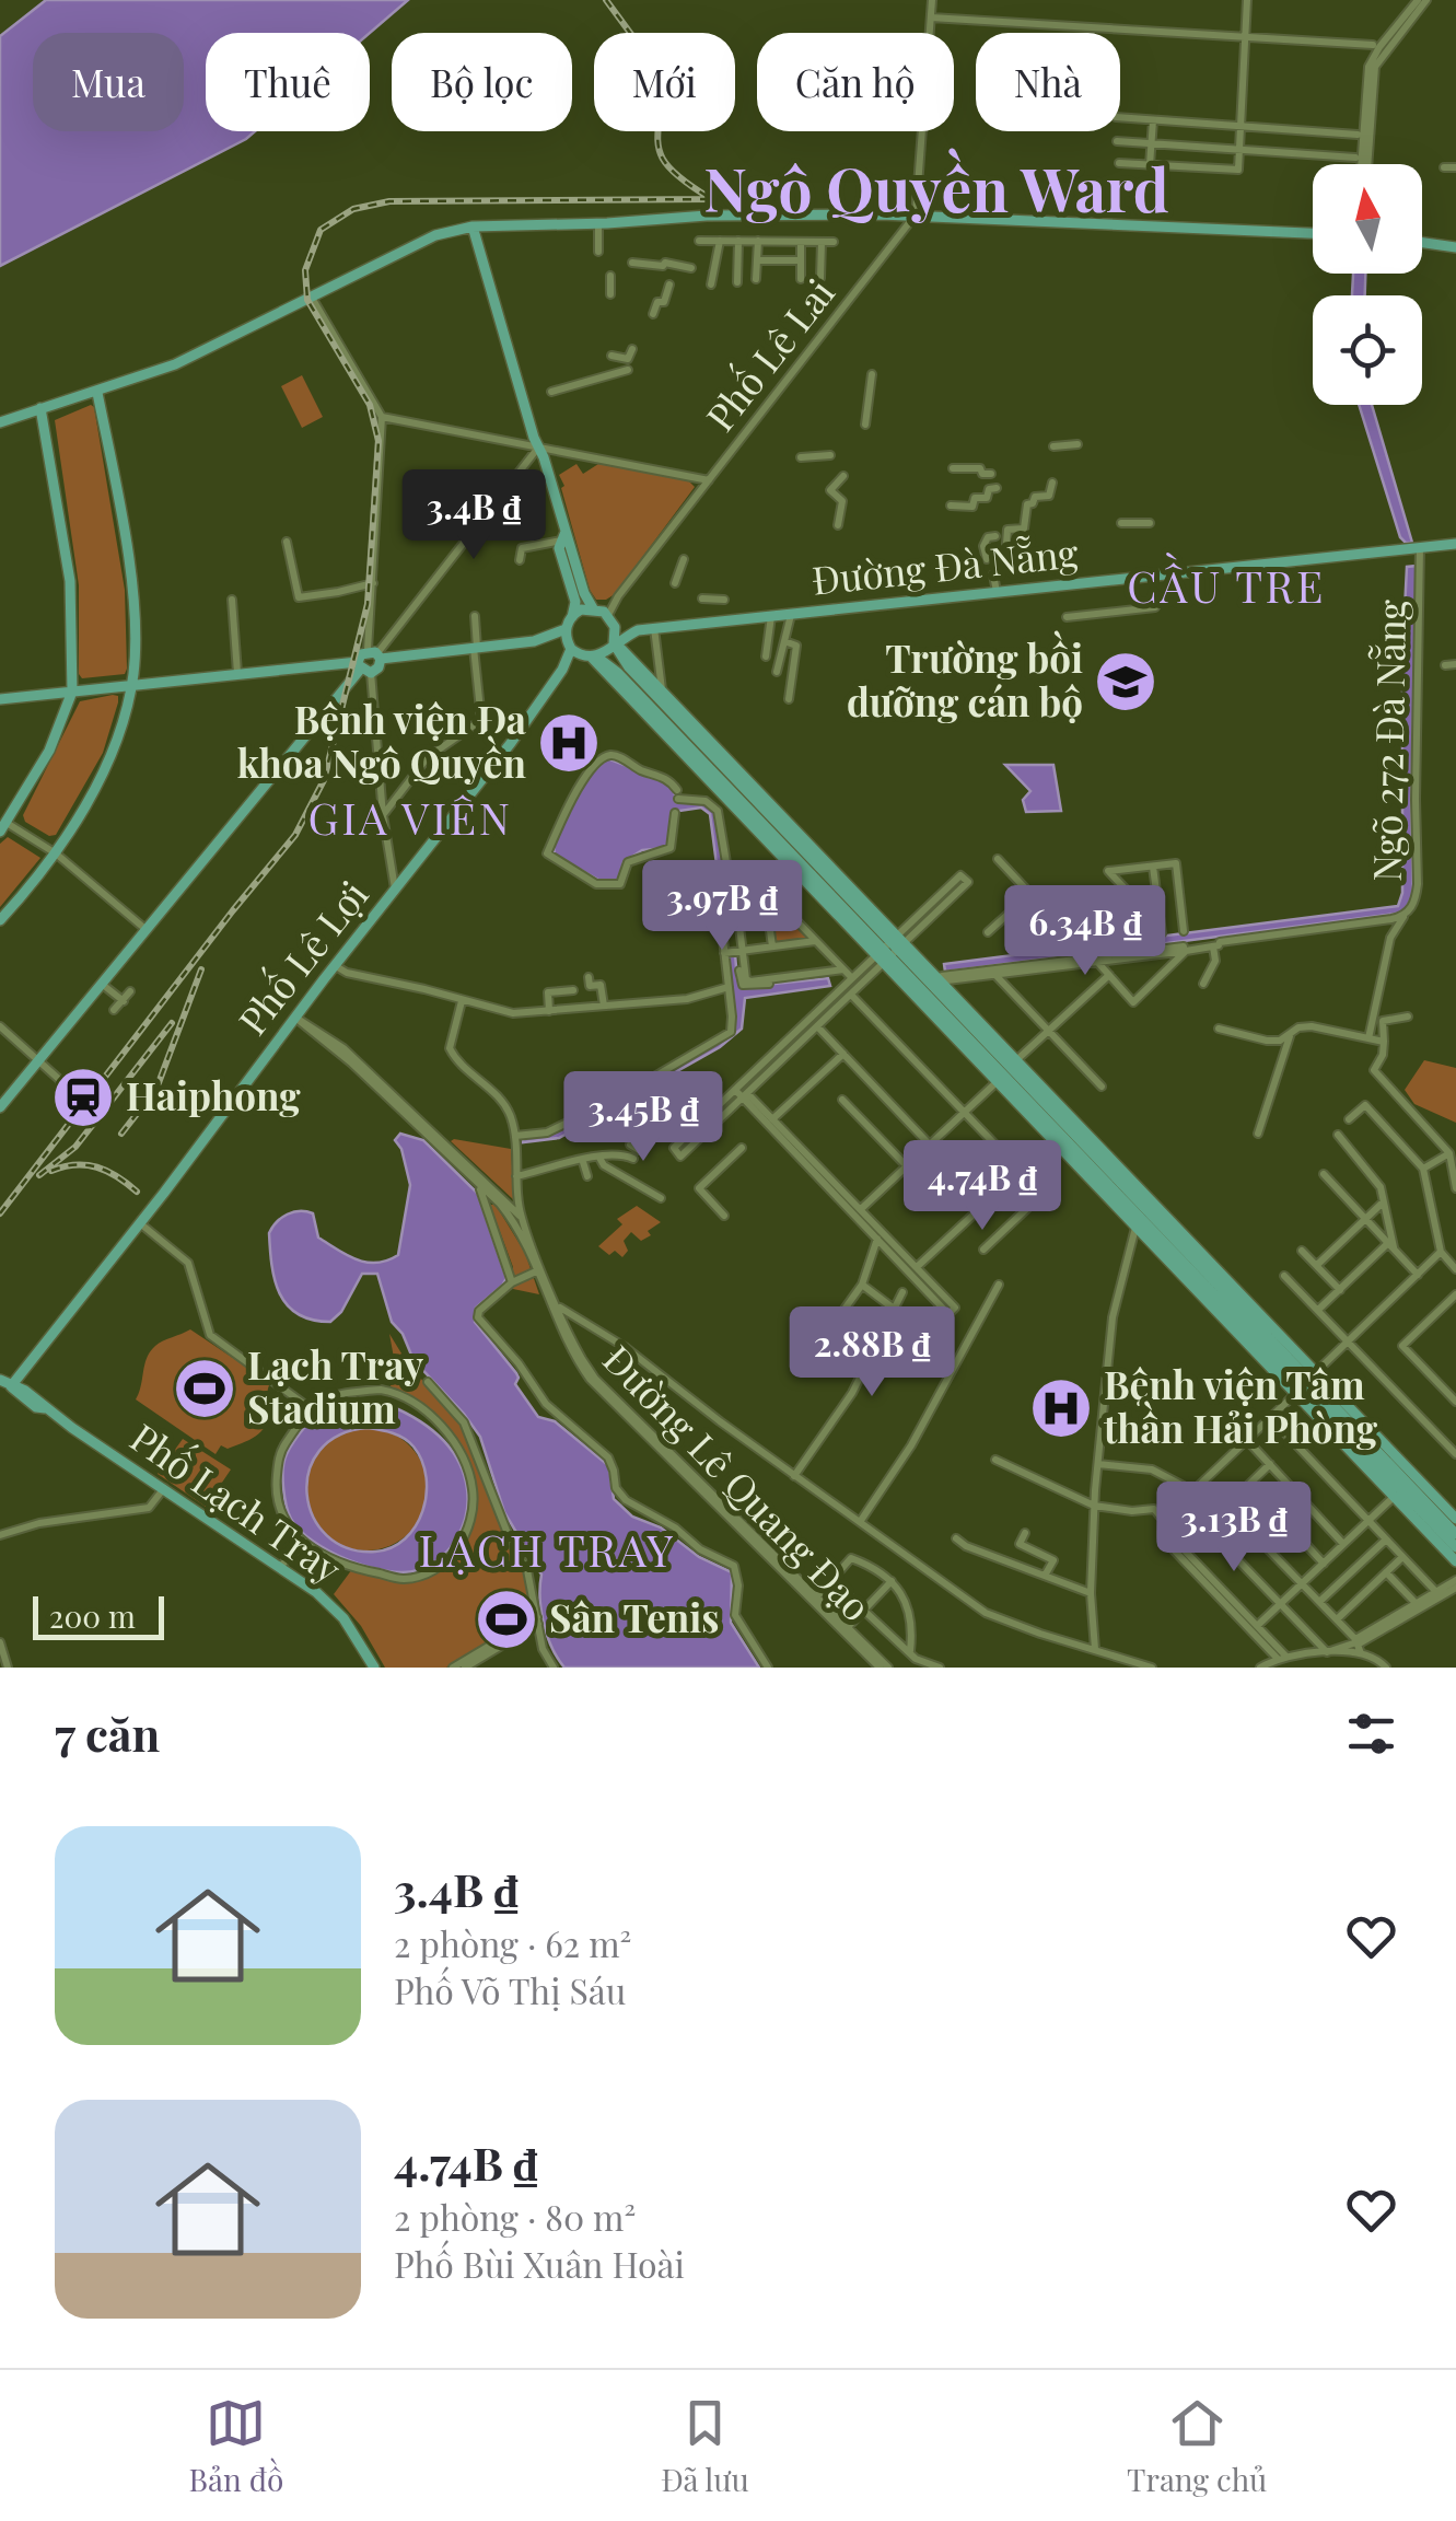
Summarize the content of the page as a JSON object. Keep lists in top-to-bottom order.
{
  "streets": {
    "main road": ["Đường Đà Nẵng", "Phố Lê Lợi", "Phố Lạch Tray"],
    "street": ["Phố Lê Lai", "Ngõ 272 Đà Nẵng", "Đường Lê Quang Đạo"]
  },
  "crossings": [
    ["Phố Lê Lai", "Đường Đà Nẵng"],
    ["Phố Lê Lai", "Phố Lê Lợi"],
    ["Đường Đà Nẵng", "Ngõ 272 Đà Nẵng"],
    ["Đường Đà Nẵng", "Phố Lê Lợi"],
    ["Phố Lê Lợi", "Đường Lê Quang Đạo"],
    ["Phố Lê Lợi", "Phố Lạch Tray"]
  ],
  "districts": [
    "Ngô Quyền Ward",
    "CẦU TRE",
    "GIA VIÊN",
    "LẠCH TRAY"
  ],
  "places": {
    "school or university": ["Trường bồi dưỡng cán bộ"],
    "hospital": ["Bệnh viện Đa khoa Ngô Quyền", "Bệnh viện Tâm thần Hải Phòng"],
    "station": ["Haiphong"],
    "sports": ["Lạch Tray Stadium", "Sân Tenis"]
  },
  "scale_bar": "200 m",
  "north": "top",
  "page": {
    "chip": [
      "Mua",
      "Thuê",
      "Bộ lọc",
      "Mới",
      "Căn hộ",
      "Nhà"
    ],
    "price": [
      "3.4B ₫",
      "3.97B ₫",
      "6.34B ₫",
      "3.45B ₫",
      "4.74B ₫",
      "2.88B ₫",
      "3.13B ₫"
    ],
    "scale": "200 m",
    "heading": "7 căn",
    "list": [
      {
        "name": "3.4B ₫",
        "note": "2 phòng · 62 m² · Phố Võ Thị Sáu"
      },
      {
        "name": "4.74B ₫",
        "note": "2 phòng · 80 m² · Phố Bùi Xuân Hoài"
      }
    ],
    "tabs": ["Bản đồ", "Đã lưu", "Trang chủ"]
  }
}
